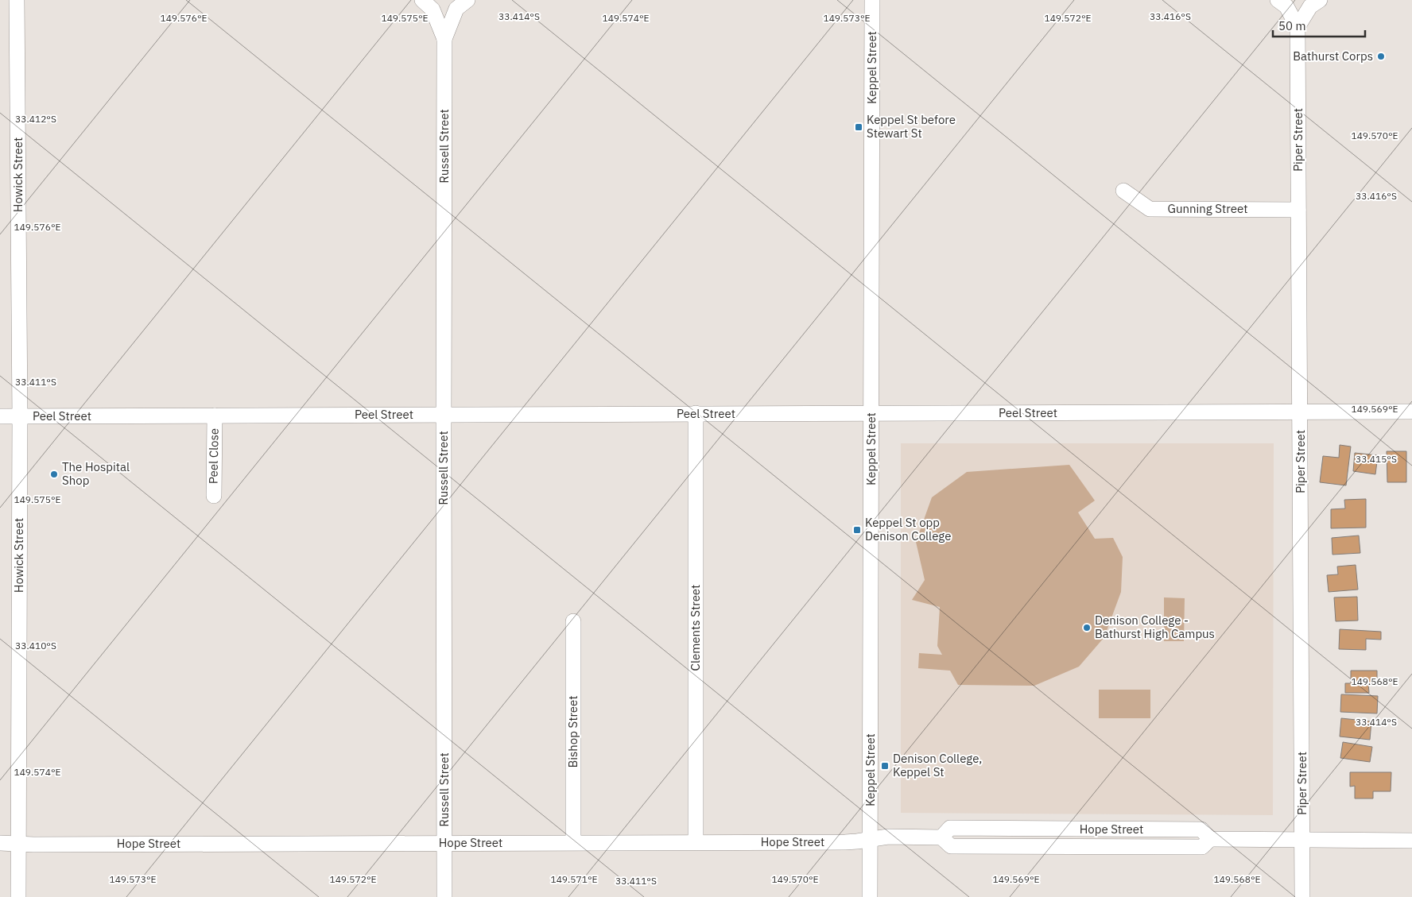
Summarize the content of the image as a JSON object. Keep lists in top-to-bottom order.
{
  "streets": {
    "street": [
      "Keppel Street",
      "Piper Street",
      "Russell Street",
      "Howick Street",
      "Gunning Street",
      "Peel Street",
      "Peel Close",
      "Clements Street",
      "Bishop Street",
      "Hope Street"
    ]
  },
  "crossings": [
    ["Keppel Street", "Peel Street"],
    ["Keppel Street", "Hope Street"],
    ["Piper Street", "Gunning Street"],
    ["Piper Street", "Peel Street"],
    ["Piper Street", "Hope Street"],
    ["Russell Street", "Peel Street"],
    ["Russell Street", "Hope Street"],
    ["Howick Street", "Peel Street"],
    ["Howick Street", "Hope Street"],
    ["Peel Street", "Peel Close"],
    ["Peel Street", "Clements Street"],
    ["Clements Street", "Hope Street"],
    ["Bishop Street", "Hope Street"]
  ],
  "places": {
    "other": ["Bathurst Corps", "The Hospital Shop", "Denison College - Bathurst High Campus"],
    "transit": ["Keppel St before Stewart St", "Keppel St opp Denison College", "Denison College, Keppel St"]
  },
  "scale_bar": "50 m",
  "coordinates": [
    "33.416°S",
    "33.414°S",
    "149.576°E",
    "149.575°E",
    "149.574°E",
    "149.573°E",
    "149.572°E",
    "33.412°S",
    "149.570°E",
    "33.411°S",
    "149.569°E",
    "33.415°S",
    "33.410°S",
    "149.568°E",
    "149.571°E"
  ]
}
